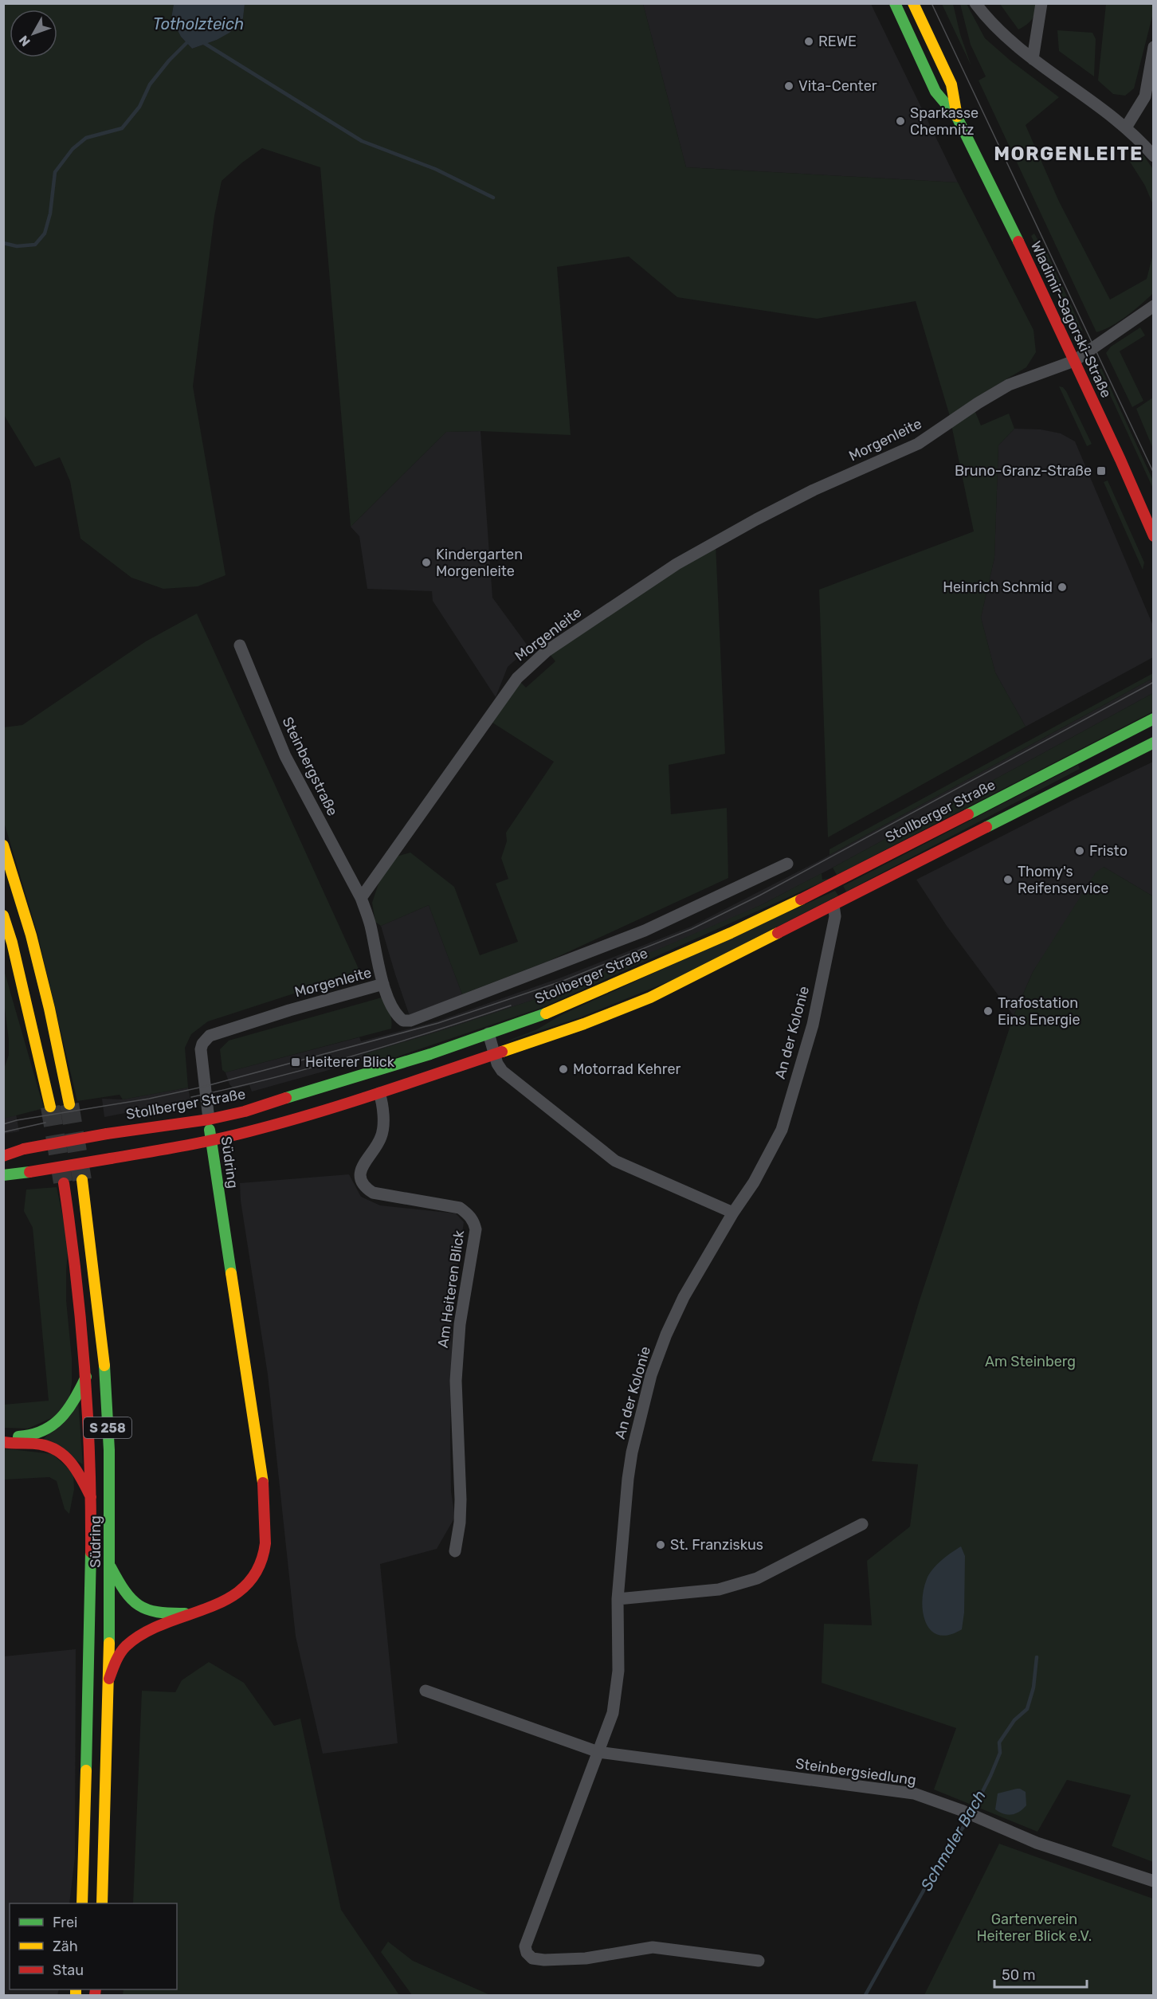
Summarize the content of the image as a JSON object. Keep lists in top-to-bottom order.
{
  "streets": {
    "main road": [
      "Wladimir-Sagorski-Straße",
      "Stollberger Straße",
      "Südring",
      "S 258"
    ],
    "street": [
      "Morgenleite",
      "Steinbergstraße",
      "An der Kolonie",
      "Am Heiteren Blick",
      "Steinbergsiedlung"
    ]
  },
  "crossings": [
    ["Wladimir-Sagorski-Straße", "Morgenleite"],
    ["Morgenleite", "Steinbergstraße"],
    ["Morgenleite", "Stollberger Straße"],
    ["Morgenleite", "Südring"],
    ["Stollberger Straße", "Südring"],
    ["Südring", "S 258"]
  ],
  "districts": ["MORGENLEITE"],
  "water": ["Totholzteich", "Schmaler Bach"],
  "parks": ["Am Steinberg", "Gartenverein Heiterer Blick e.V."],
  "places": {
    "other": [
      "REWE",
      "Vita-Center",
      "Sparkasse Chemnitz",
      "Kindergarten Morgenleite",
      "Heinrich Schmid",
      "Fristo",
      "Thomy's Reifenservice",
      "Trafostation Eins Energie",
      "Motorrad Kehrer",
      "St. Franziskus"
    ],
    "transit": ["Bruno-Granz-Straße", "Heiterer Blick"]
  },
  "legend": ["Frei", "Zäh", "Stau"],
  "scale_bar": "50 m",
  "north": "bottom left"
}
